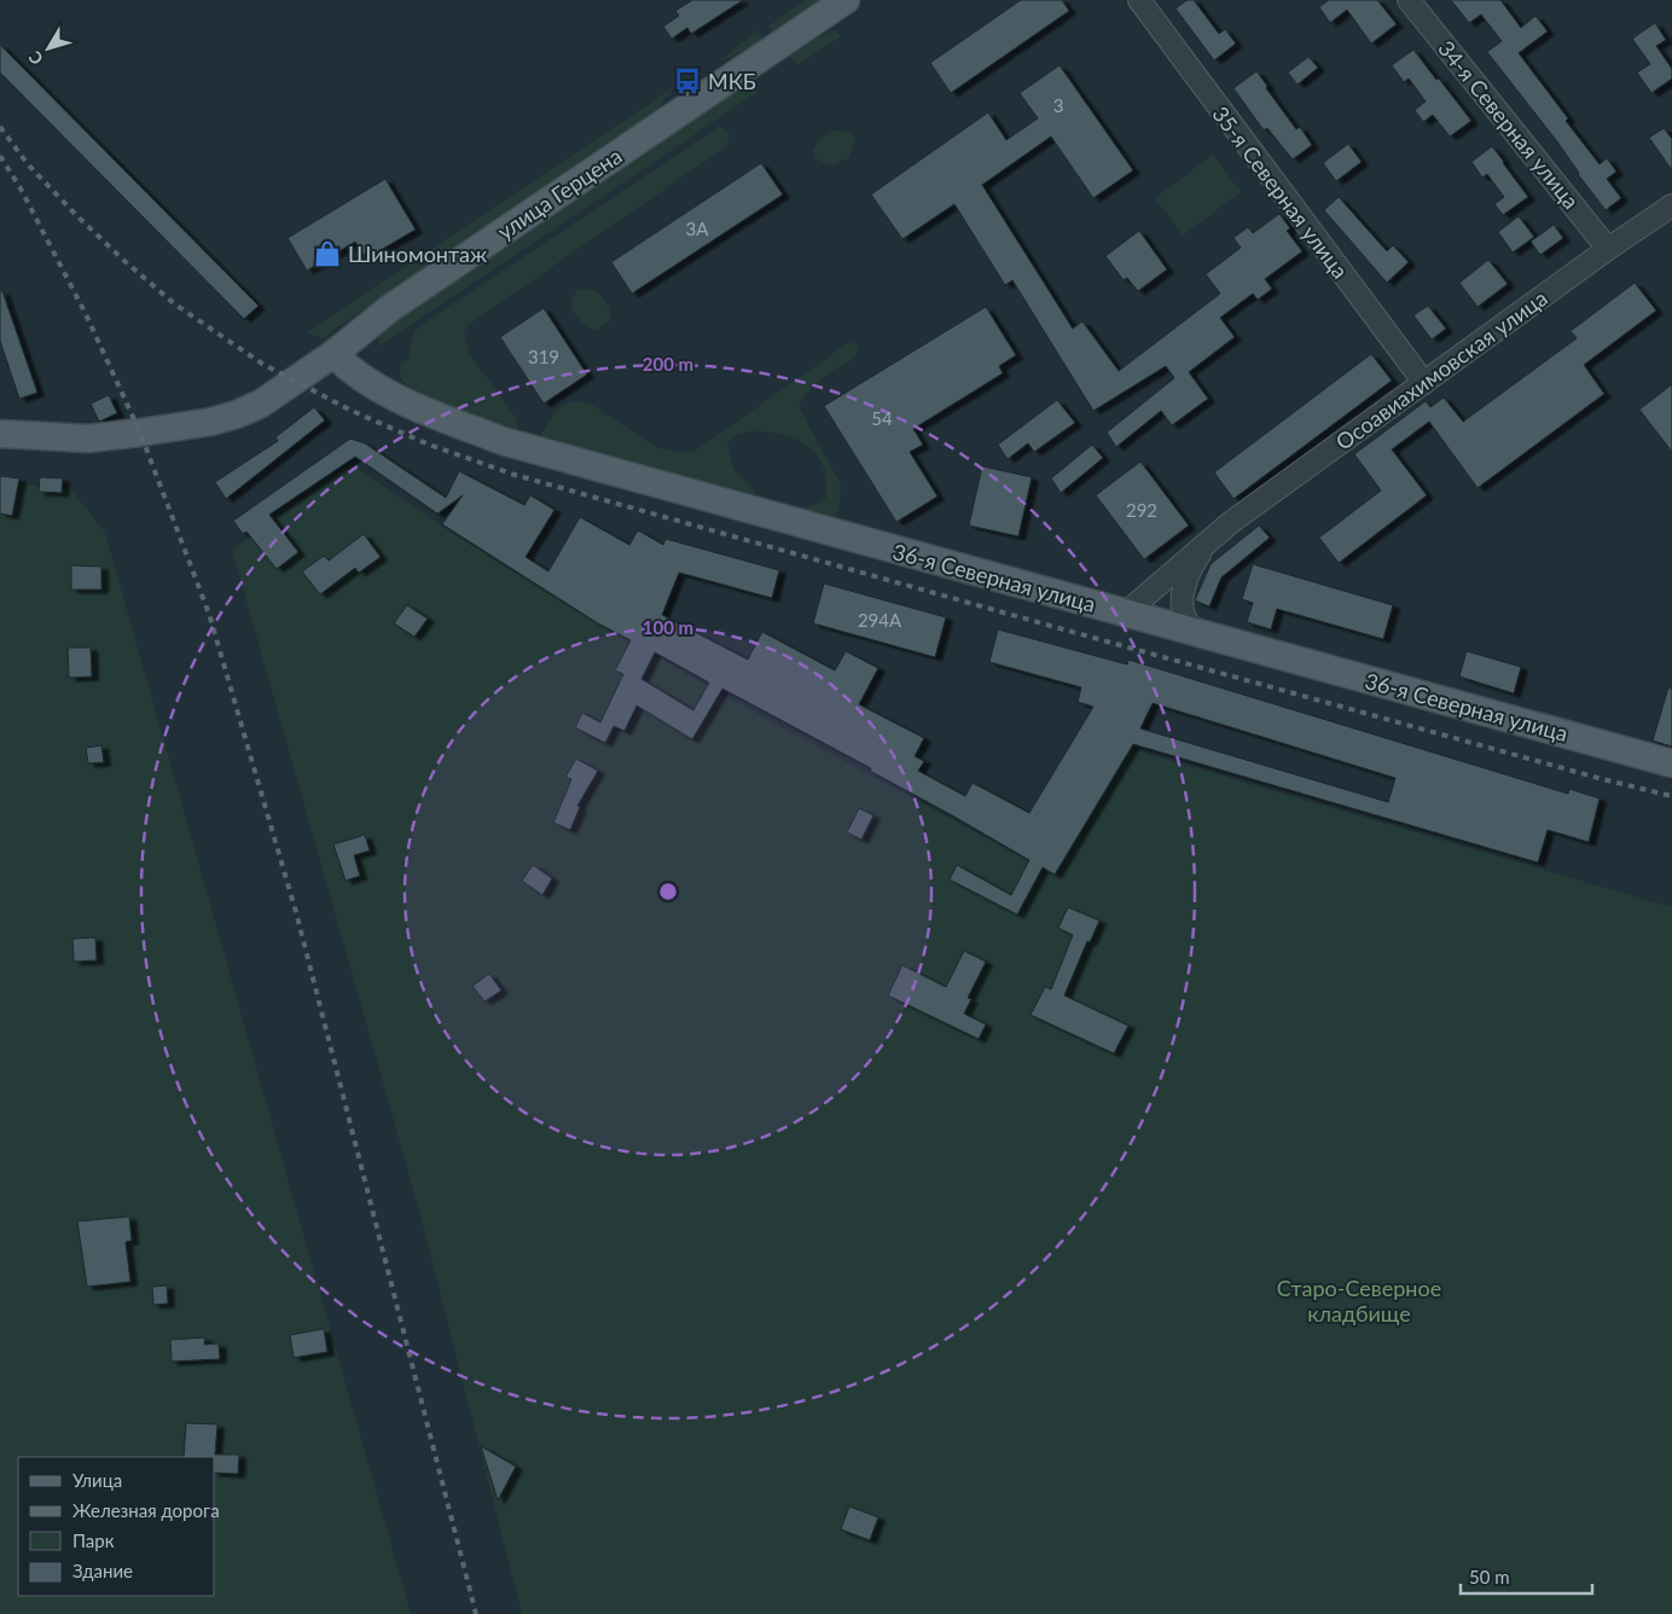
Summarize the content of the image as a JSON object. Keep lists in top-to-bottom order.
{
  "streets": {
    "main road": ["улица Герцена", "36-я Северная улица"],
    "street": ["34-я Северная улица", "35-я Северная улица", "Осоавиахимовская улица"]
  },
  "crossings": [
    ["34-я Северная улица", "Осоавиахимовская улица"],
    ["35-я Северная улица", "Осоавиахимовская улица"],
    ["улица Герцена", "36-я Северная улица"],
    ["Осоавиахимовская улица", "36-я Северная улица"]
  ],
  "parks": ["Старо-Северное кладбище"],
  "places": {
    "bus stop": ["МКБ"],
    "shop": ["Шиномонтаж"]
  },
  "house_numbers": [
    "3",
    "3А",
    "319",
    "54",
    "292",
    "294А"
  ],
  "legend": [
    "Улица",
    "Железная дорога",
    "Парк",
    "Здание"
  ],
  "scale_bar": "50 m",
  "north": "bottom left",
  "rings": ["200 m", "100 m"]
}
